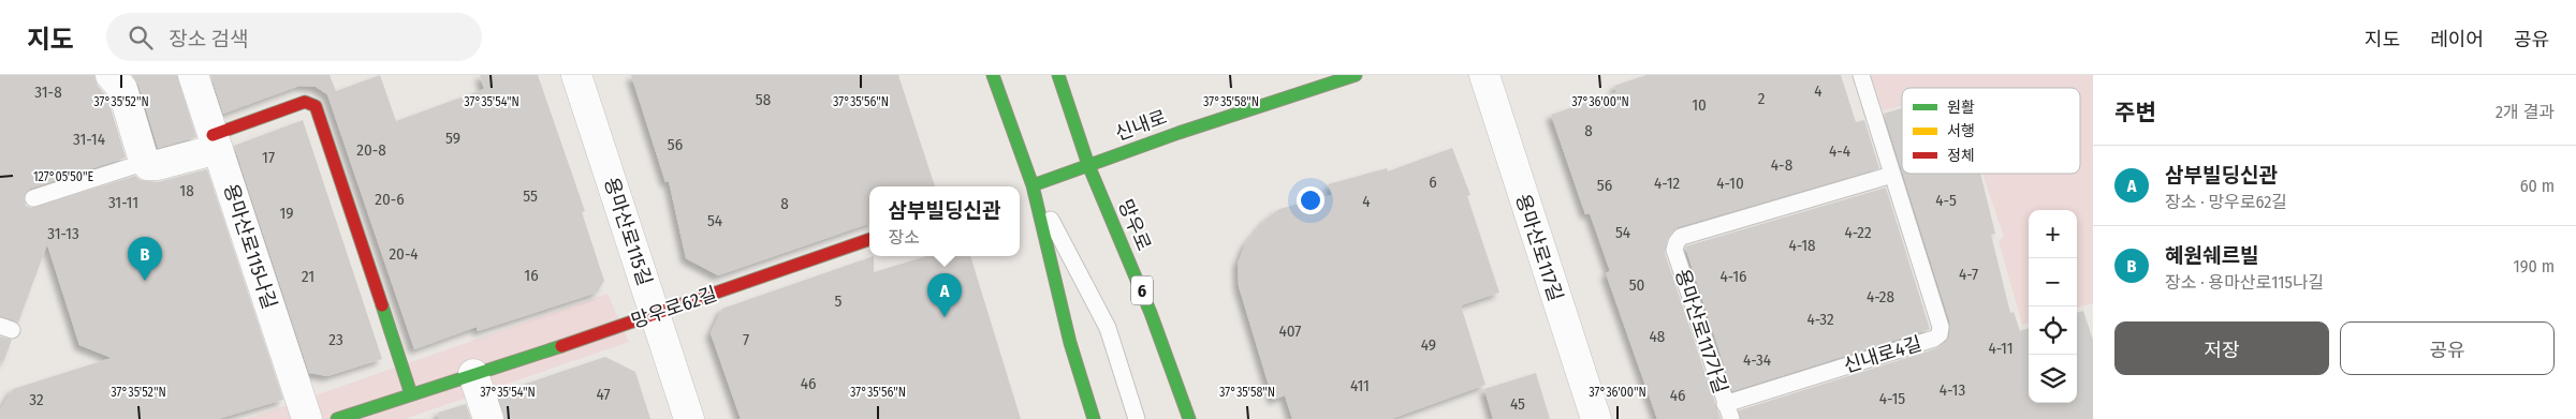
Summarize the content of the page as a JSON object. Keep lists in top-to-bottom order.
{
  "streets": {
    "street": [
      "신내로",
      "망우로",
      "용마산로115길",
      "용마산로115나길",
      "용마산로117길",
      "6",
      "망우로62길"
    ],
    "lane": ["용마산로117가길", "신내로4길"]
  },
  "crossings": [
    ["신내로", "망우로"],
    ["용마산로115길", "망우로62길"],
    ["용마산로117가길", "신내로4길"]
  ],
  "house_numbers": [
    "4",
    "31-8",
    "2",
    "58",
    "10",
    "8",
    "59",
    "31-14",
    "56",
    "20-8",
    "4-4",
    "17",
    "4-8",
    "6",
    "4-12",
    "4-10",
    "56",
    "18",
    "55",
    "20-6",
    "4-5",
    "4",
    "31-11",
    "8",
    "19",
    "54",
    "54",
    "4-22",
    "31-13",
    "4-18",
    "20-4",
    "4-7",
    "16",
    "21",
    "4-16",
    "50",
    "4-28",
    "5",
    "4-32",
    "407",
    "48",
    "23",
    "7",
    "49",
    "4-11",
    "4-34",
    "46",
    "411",
    "4-13",
    "47",
    "46",
    "4-15",
    "32",
    "45"
  ],
  "legend": ["원활", "서행", "정체"],
  "page": {
    "header": "지도",
    "search": "장소 검색",
    "nav": ["지도", "레이어", "공유"],
    "heading": ["주변", "2개 결과"],
    "list": [
      {
        "mark": "A",
        "name": "삼부빌딩신관",
        "note": "장소 · 망우로62길",
        "value": "60 m"
      },
      {
        "mark": "B",
        "name": "혜원쉐르빌",
        "note": "장소 · 용마산로115나길",
        "value": "190 m"
      }
    ],
    "popup": ["삼부빌딩신관", "장소"],
    "map_buttons": ["+", "−"],
    "pins": ["B", "A"],
    "buttons": ["저장", "공유"]
  },
  "coordinates": [
    "37°35'52\"N",
    "37°35'54\"N",
    "37°35'56\"N",
    "37°35'58\"N",
    "37°36'00\"N",
    "127°05'50\"E"
  ]
}
